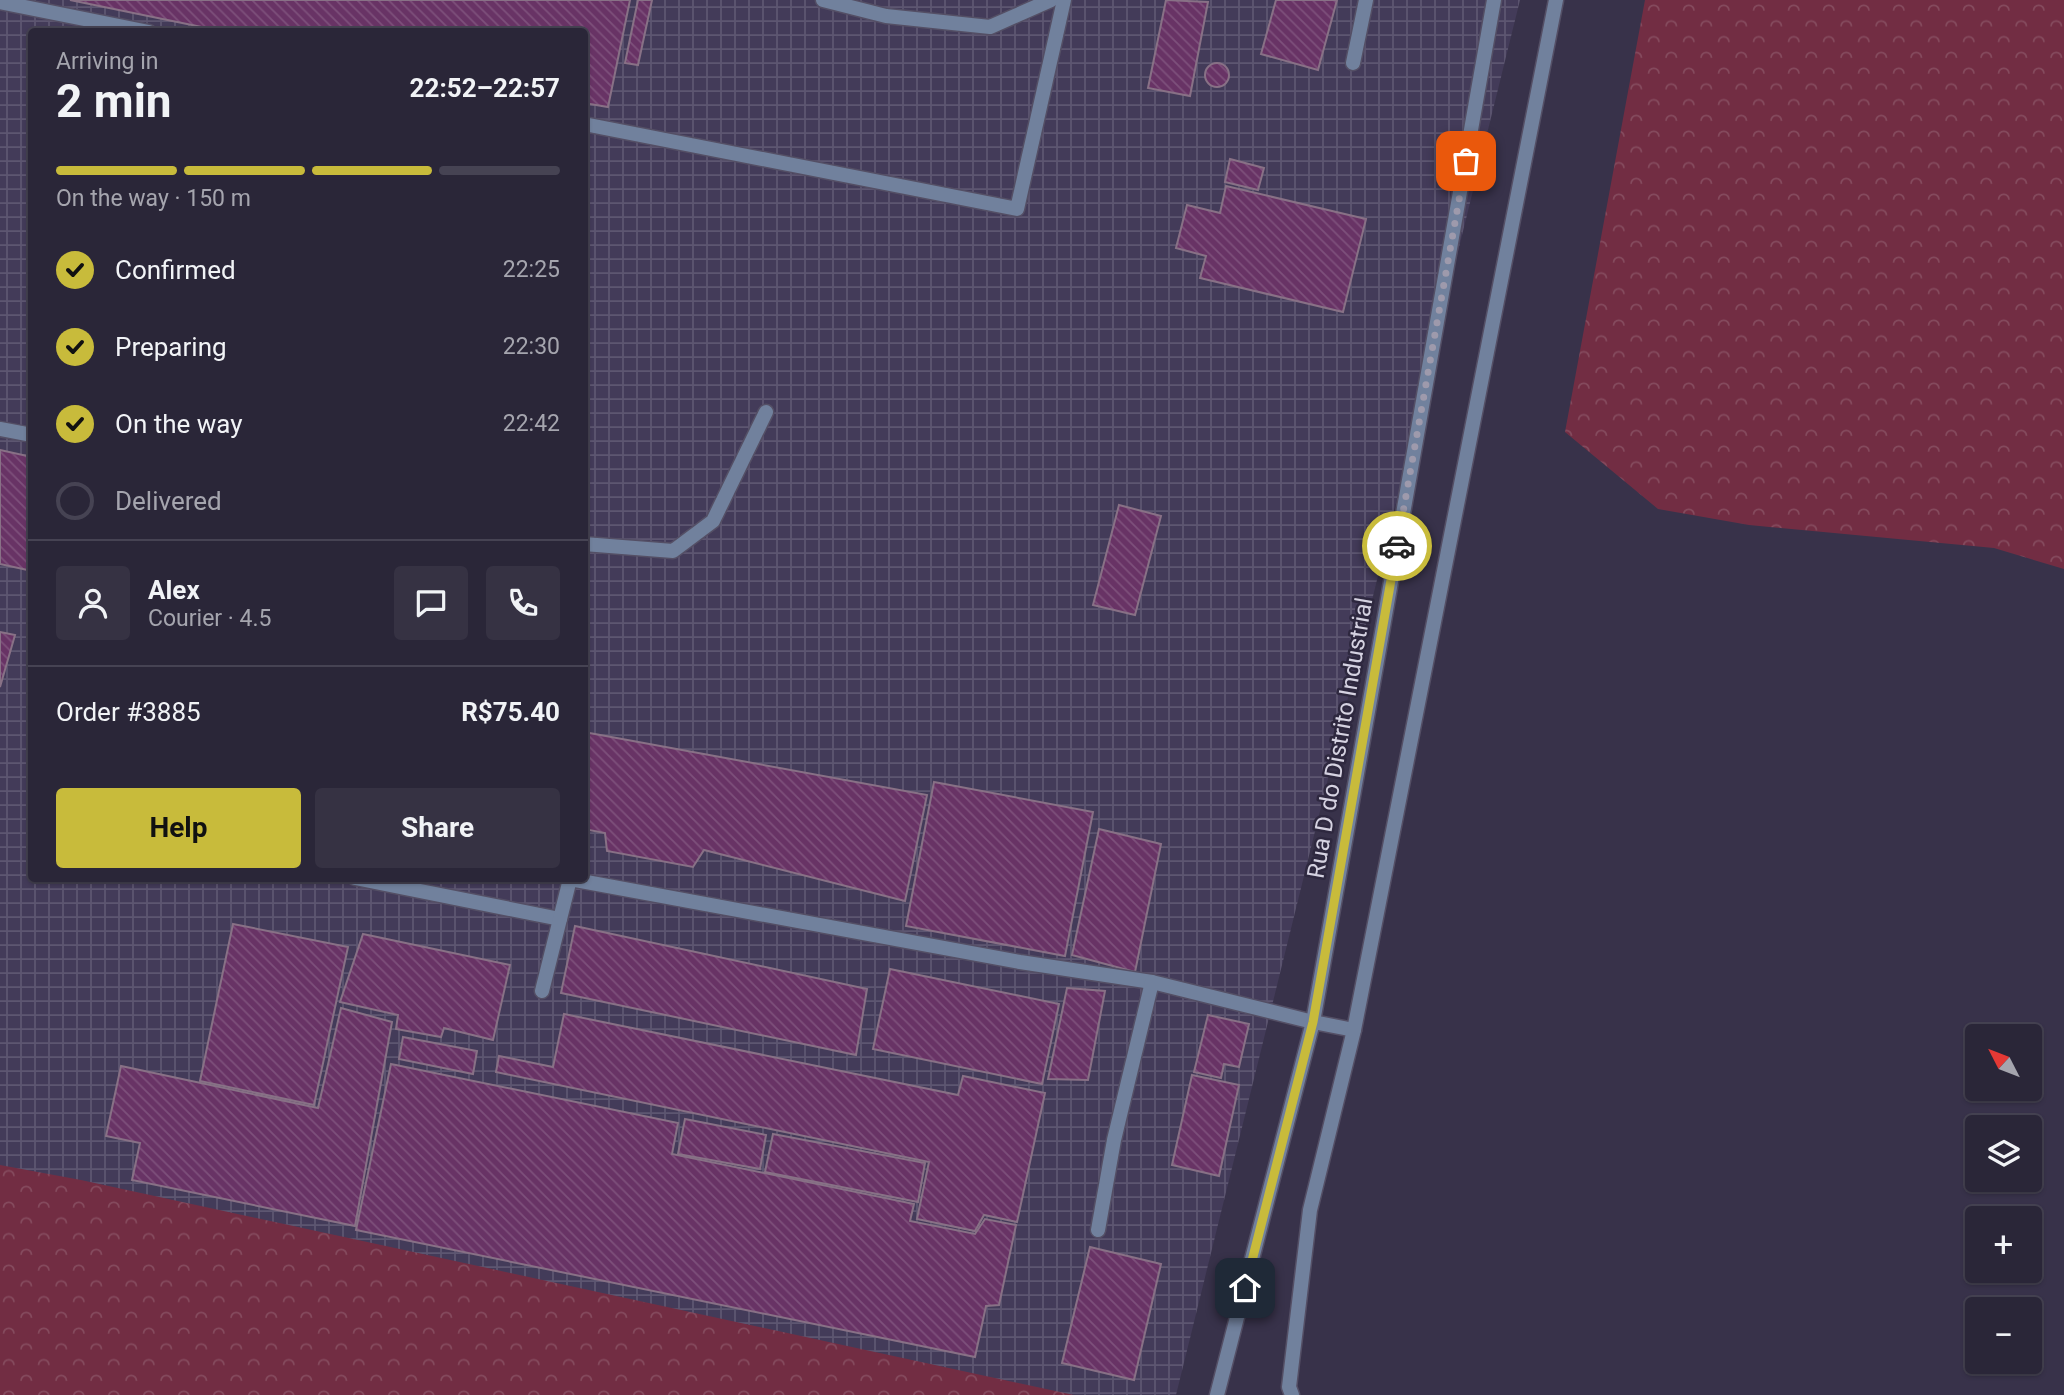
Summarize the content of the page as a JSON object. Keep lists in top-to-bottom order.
{
  "streets": {
    "street": ["Rua D do Distrito Industrial"]
  },
  "north": "top left",
  "page": {
    "heading": ["2 min", "Arriving in", "22:52–22:57"],
    "panel": [
      "Alex",
      "Courier · 4.5",
      "Order #3885",
      "R$75.40"
    ],
    "bar": "On the way · 150 m",
    "list": [
      ["Confirmed", "22:25"],
      ["Preparing", "22:30"],
      ["On the way", "22:42"],
      "Delivered"
    ],
    "buttons": ["Help", "Share"],
    "map_buttons": ["+", "−"]
  }
}
